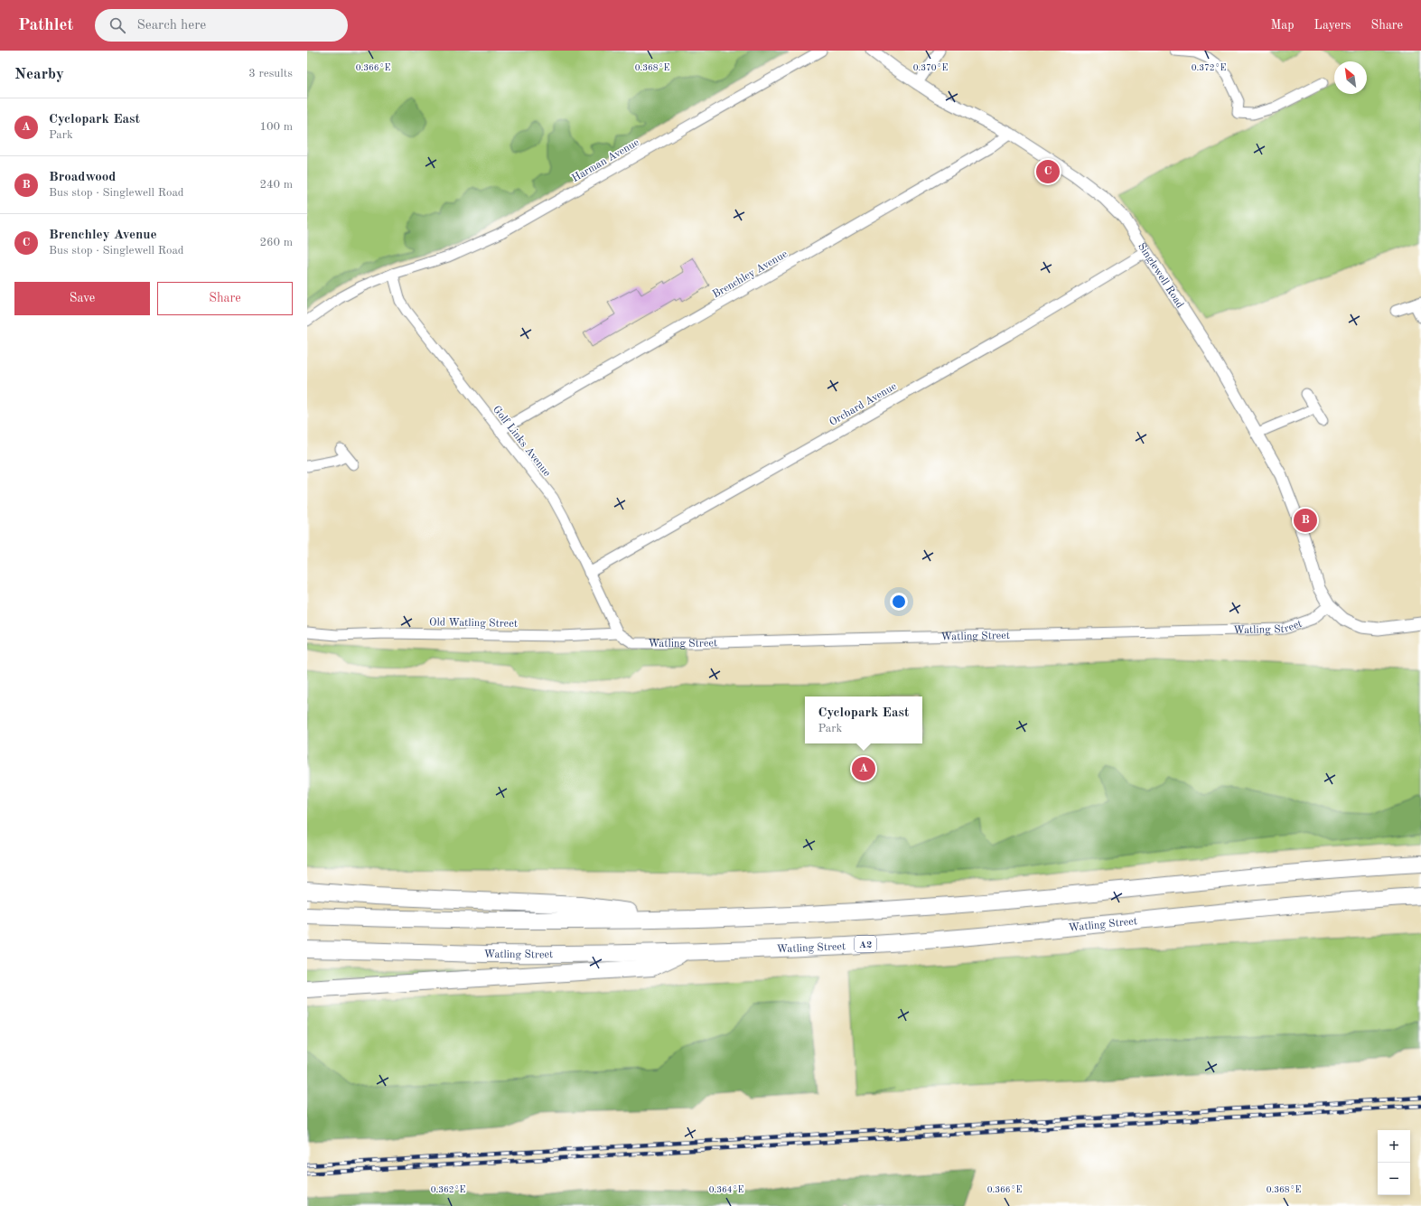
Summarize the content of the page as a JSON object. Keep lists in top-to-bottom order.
{
  "streets": {
    "highway": ["Watling Street", "A2"],
    "street": [
      "Harman Avenue",
      "Brenchley Avenue",
      "Singlewell Road",
      "Orchard Avenue",
      "Golf Links Avenue",
      "Old Watling Street"
    ]
  },
  "crossings": [
    ["Harman Avenue", "Golf Links Avenue"],
    ["Brenchley Avenue", "Singlewell Road"],
    ["Brenchley Avenue", "Golf Links Avenue"],
    ["Singlewell Road", "Orchard Avenue"],
    ["Singlewell Road", "Watling Street"],
    ["Orchard Avenue", "Golf Links Avenue"],
    ["Golf Links Avenue", "Old Watling Street"],
    ["Golf Links Avenue", "Watling Street"],
    ["Old Watling Street", "Watling Street"]
  ],
  "north": "top left",
  "page": {
    "header": "Pathlet",
    "search": "Search here",
    "nav": ["Map", "Layers", "Share"],
    "heading": ["Nearby", "3 results"],
    "list": [
      {
        "mark": "A",
        "name": "Cyclopark East",
        "note": "Park",
        "value": "100 m"
      },
      {
        "mark": "B",
        "name": "Broadwood",
        "note": "Bus stop · Singlewell Road",
        "value": "240 m"
      },
      {
        "mark": "C",
        "name": "Brenchley Avenue",
        "note": "Bus stop · Singlewell Road",
        "value": "260 m"
      }
    ],
    "pins": ["C", "B", "A"],
    "buttons": ["Save", "Share"],
    "popup": ["Cyclopark East", "Park"],
    "map_buttons": ["+", "−"]
  },
  "coordinates": [
    "0.366°E",
    "0.368°E",
    "0.370°E",
    "0.372°E",
    "0.362°E",
    "0.364°E"
  ]
}
